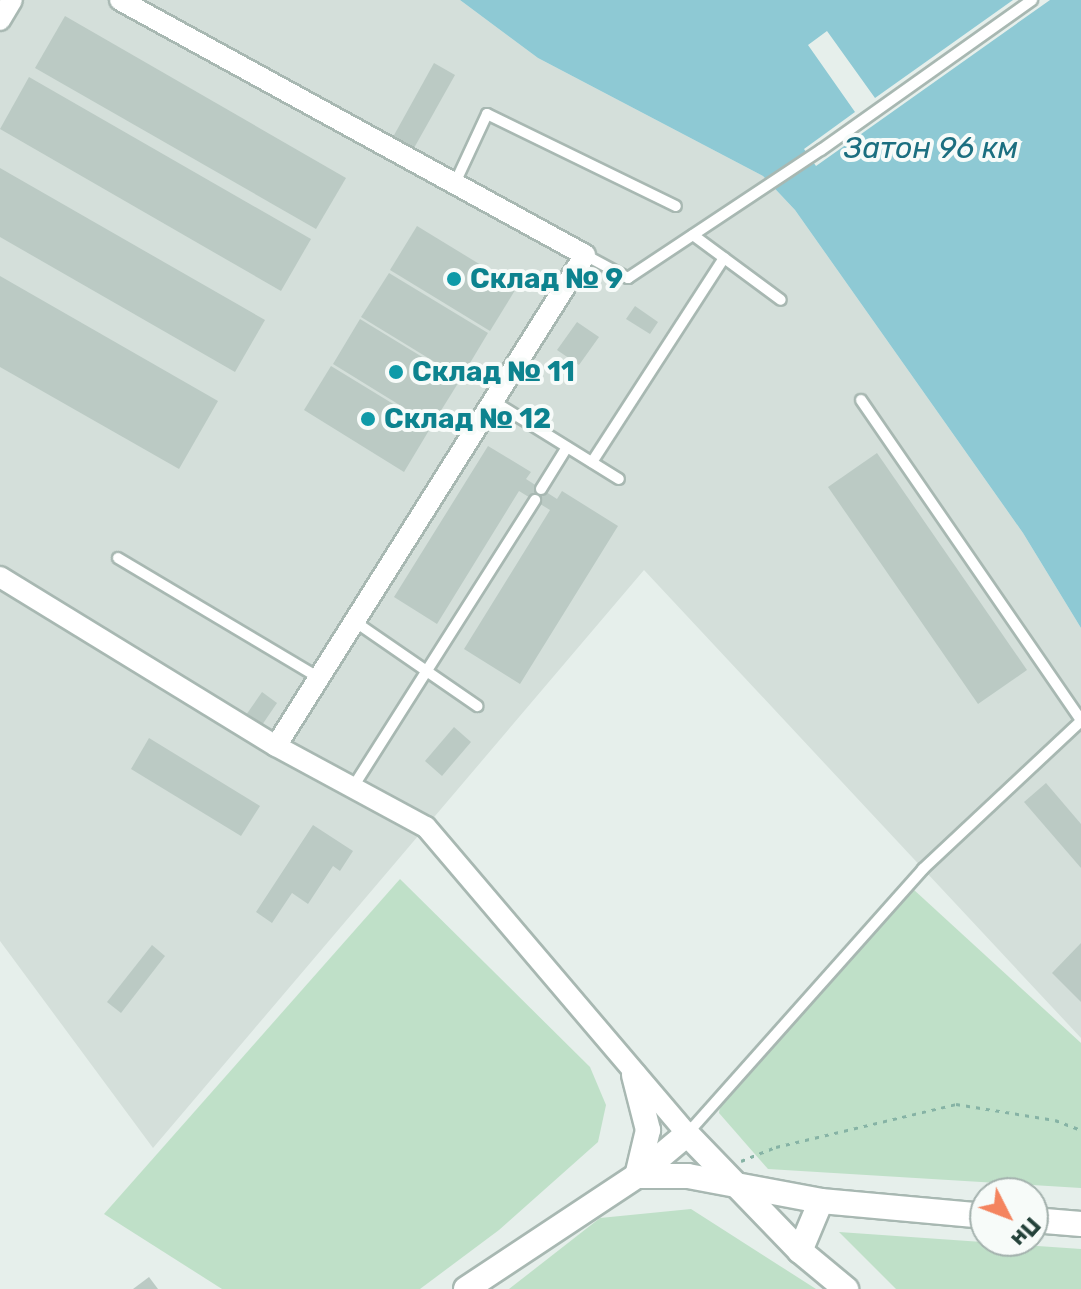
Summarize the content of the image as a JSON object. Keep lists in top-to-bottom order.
{
  "water": ["Затон 96 км"],
  "places": ["Склад № 9", "Склад № 11", "Склад № 12"],
  "north": "bottom right"
}
